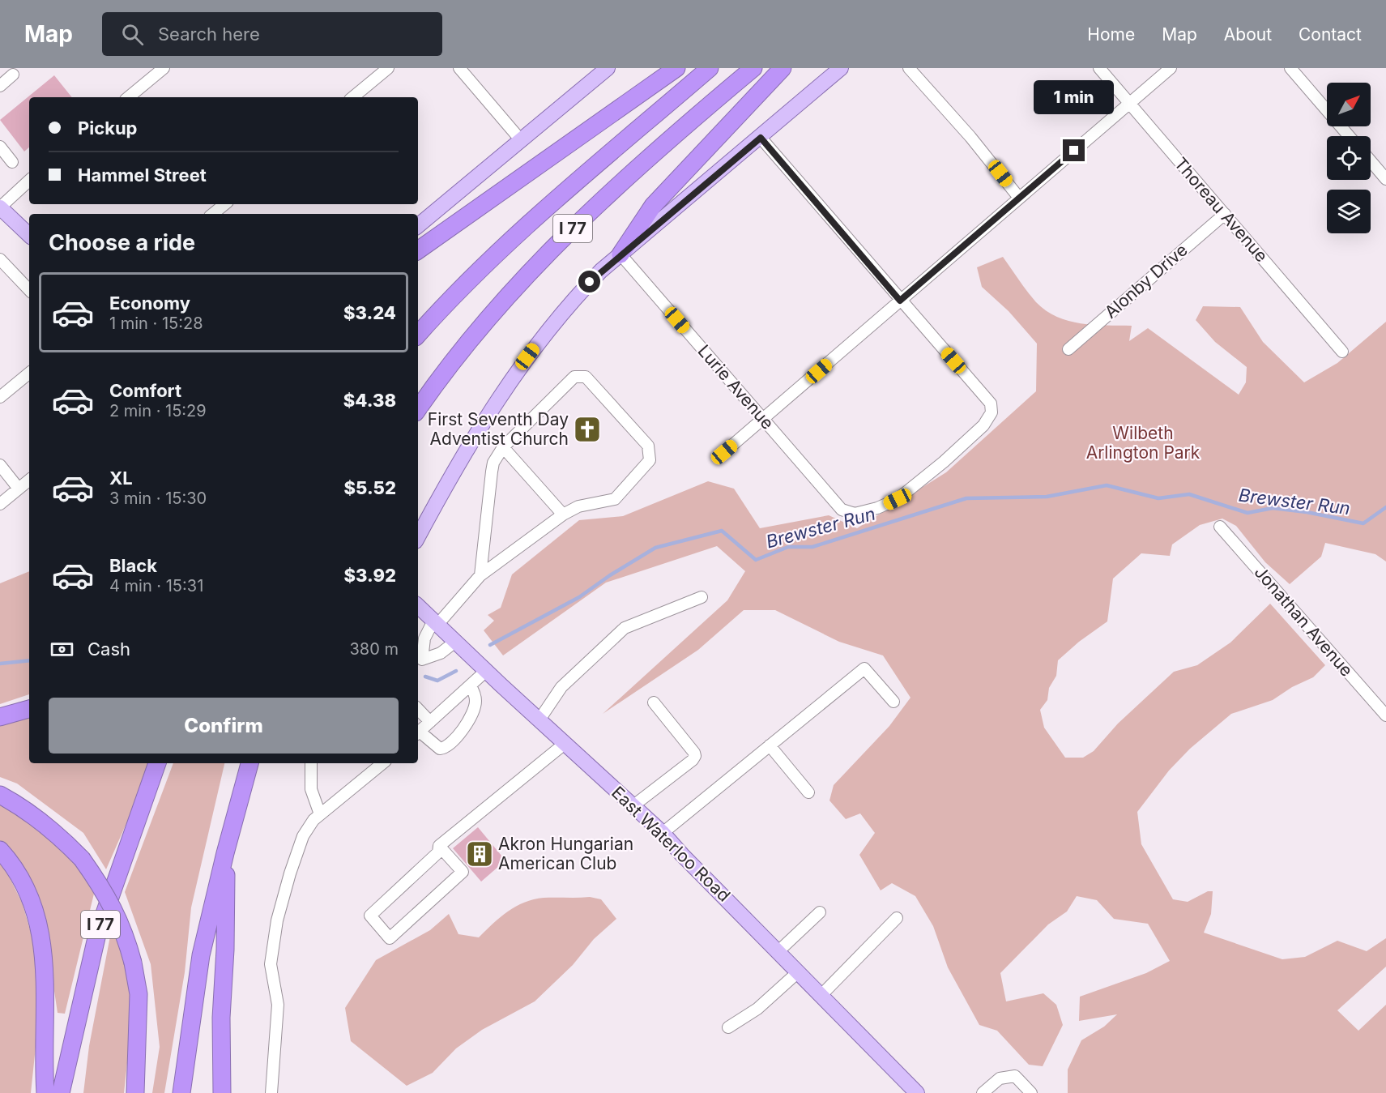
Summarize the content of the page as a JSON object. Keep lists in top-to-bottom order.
{
  "streets": {
    "highway": ["I 77"],
    "main road": ["East Waterloo Road"],
    "street": [
      "Thoreau Avenue",
      "Alonby Drive",
      "Lurie Avenue",
      "Jonathan Avenue"
    ]
  },
  "crossings": [
    ["Thoreau Avenue", "Alonby Drive"]
  ],
  "water": ["Brewster Run"],
  "parks": ["Wilbeth Arlington Park"],
  "places": {
    "church": ["First Seventh Day Adventist Church"],
    "building": ["Akron Hungarian American Club"]
  },
  "north": "top right",
  "page": {
    "header": "Map",
    "search": "Search here",
    "nav": [
      "Home",
      "Map",
      "About",
      "Contact"
    ],
    "bubble": "1 min",
    "banner": ["Pickup", "Hammel Street"],
    "heading": "Choose a ride",
    "list": [
      {
        "name": "Economy",
        "note": "1 min · 15:28",
        "value": "$3.24"
      },
      {
        "name": "Comfort",
        "note": "2 min · 15:29",
        "value": "$4.38"
      },
      {
        "name": "XL",
        "note": "3 min · 15:30",
        "value": "$5.52"
      },
      {
        "name": "Black",
        "note": "4 min · 15:31",
        "value": "$3.92"
      }
    ],
    "pay": ["Cash", "380 m"],
    "buttons": "Confirm"
  }
}
